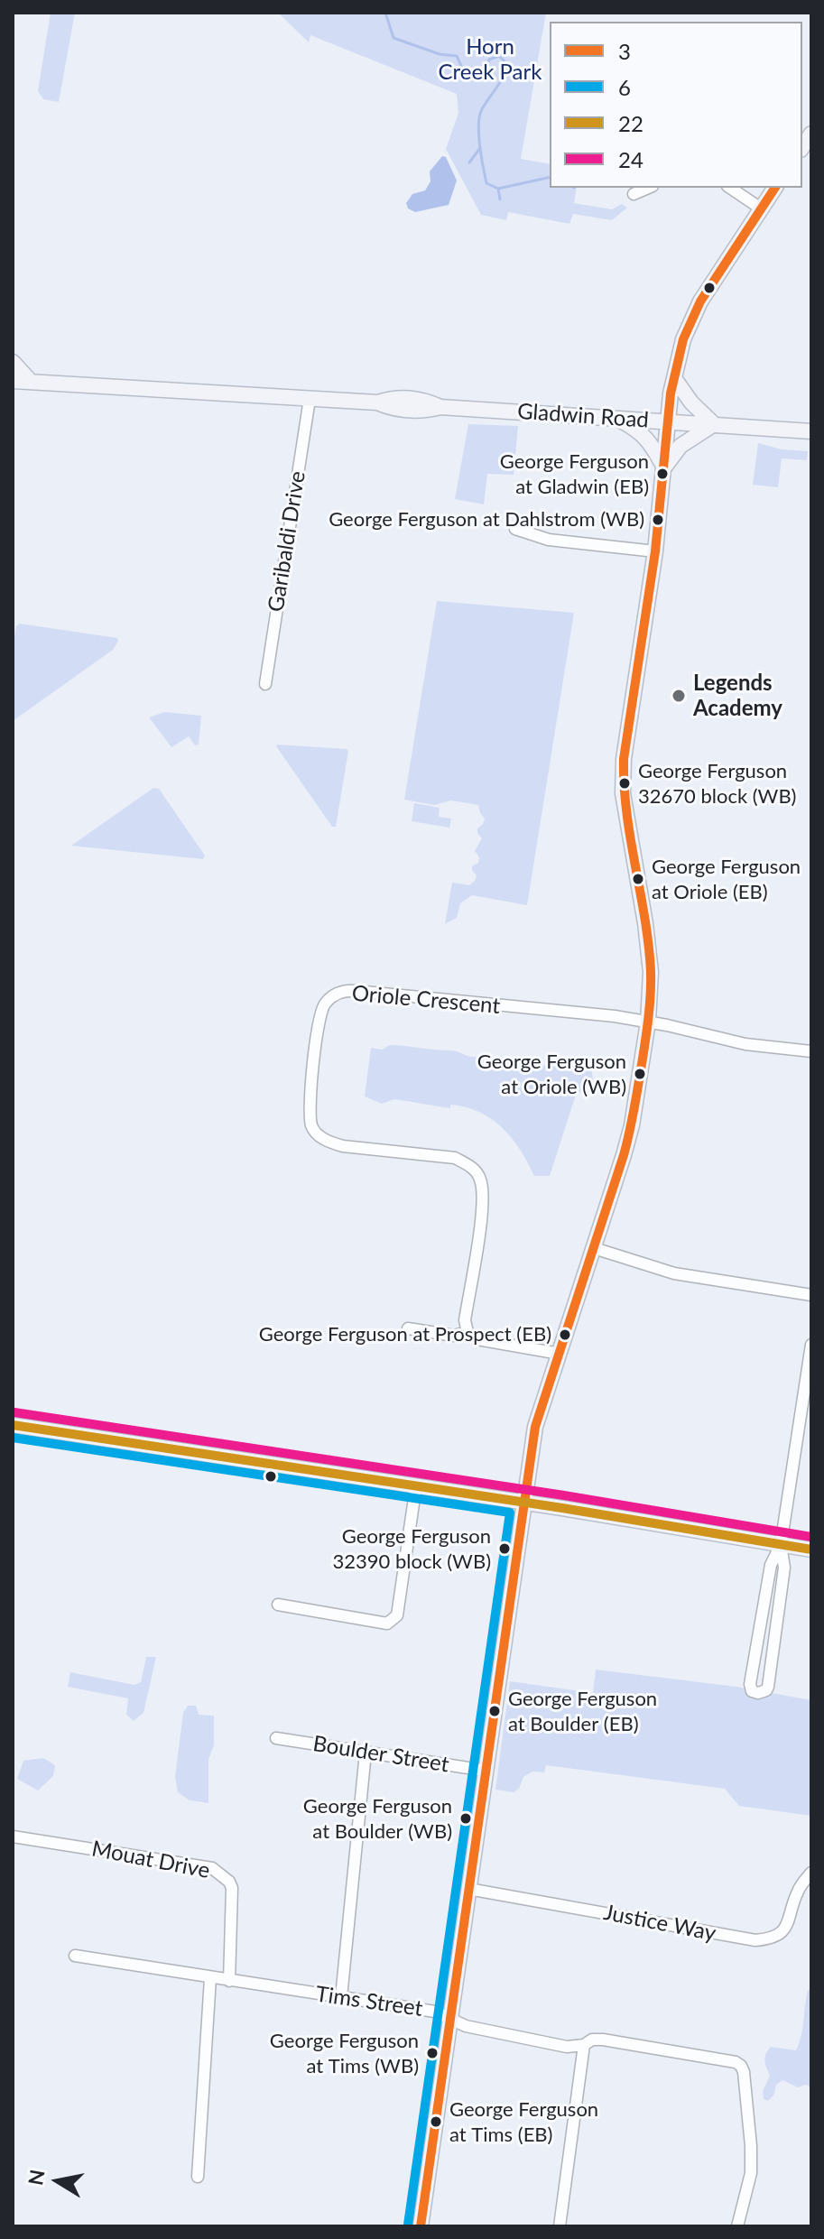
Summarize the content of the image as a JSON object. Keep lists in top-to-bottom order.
{
  "streets": {
    "main road": ["Gladwin Road"],
    "street": [
      "Garibaldi Drive",
      "Oriole Crescent",
      "Boulder Street",
      "Mouat Drive",
      "Justice Way",
      "Tims Street"
    ]
  },
  "crossings": [
    ["Gladwin Road", "Garibaldi Drive"],
    ["Mouat Drive", "Tims Street"]
  ],
  "parks": ["Horn Creek Park"],
  "places": [
    "George Ferguson at Gladwin (EB)",
    "George Ferguson at Dahlstrom (WB)",
    "Legends Academy",
    "George Ferguson 32670 block (WB)",
    "George Ferguson at Oriole (EB)",
    "George Ferguson at Oriole (WB)",
    "George Ferguson at Prospect (EB)",
    "George Ferguson 32390 block (WB)",
    "George Ferguson at Boulder (EB)",
    "George Ferguson at Boulder (WB)",
    "George Ferguson at Tims (WB)",
    "George Ferguson at Tims (EB)"
  ],
  "lines": [
    "transit line 3",
    "transit line 24",
    "transit line 22",
    "transit line 6"
  ],
  "legend": [
    "3",
    "6",
    "22",
    "24"
  ],
  "north": "left"
}
